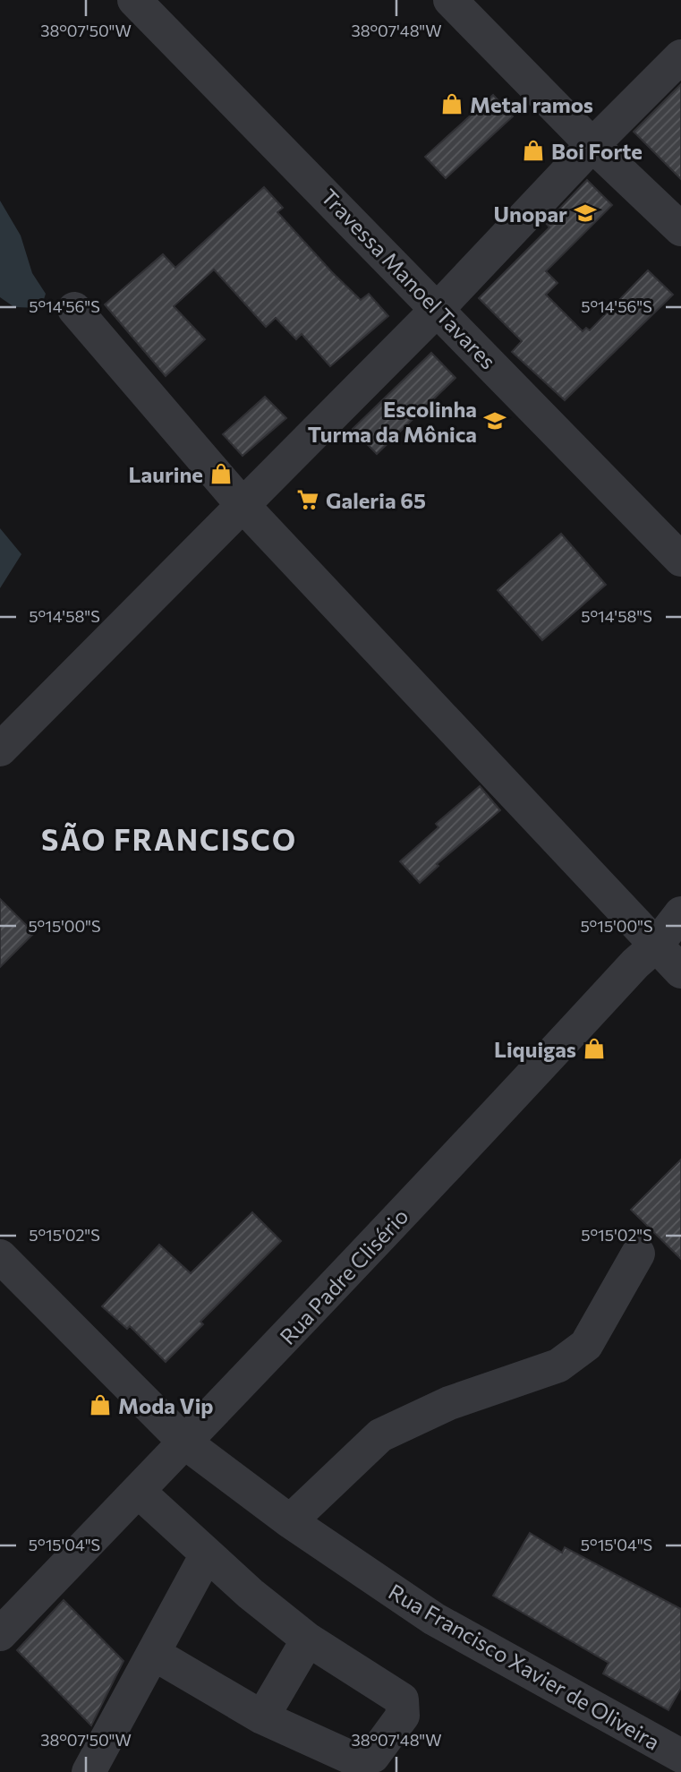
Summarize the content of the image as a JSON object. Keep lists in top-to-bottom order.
{
  "streets": {
    "street": ["Travessa Manoel Tavares", "Rua Padre Clisério", "Rua Francisco Xavier de Oliveira"]
  },
  "crossings": [
    ["Rua Padre Clisério", "Rua Francisco Xavier de Oliveira"]
  ],
  "districts": ["SÃO FRANCISCO"],
  "places": {
    "shop": [
      "Metal ramos",
      "Boi Forte",
      "Laurine",
      "Liquigas",
      "Moda Vip"
    ],
    "school or university": ["Unopar", "Escolinha Turma da Mônica"],
    "supermarket": ["Galeria 65"]
  },
  "coordinates": [
    "38°07'50\"W",
    "38°07'48\"W",
    "5°14'56\"S",
    "5°14'58\"S",
    "5°15'00\"S",
    "5°15'02\"S",
    "5°15'04\"S"
  ]
}
